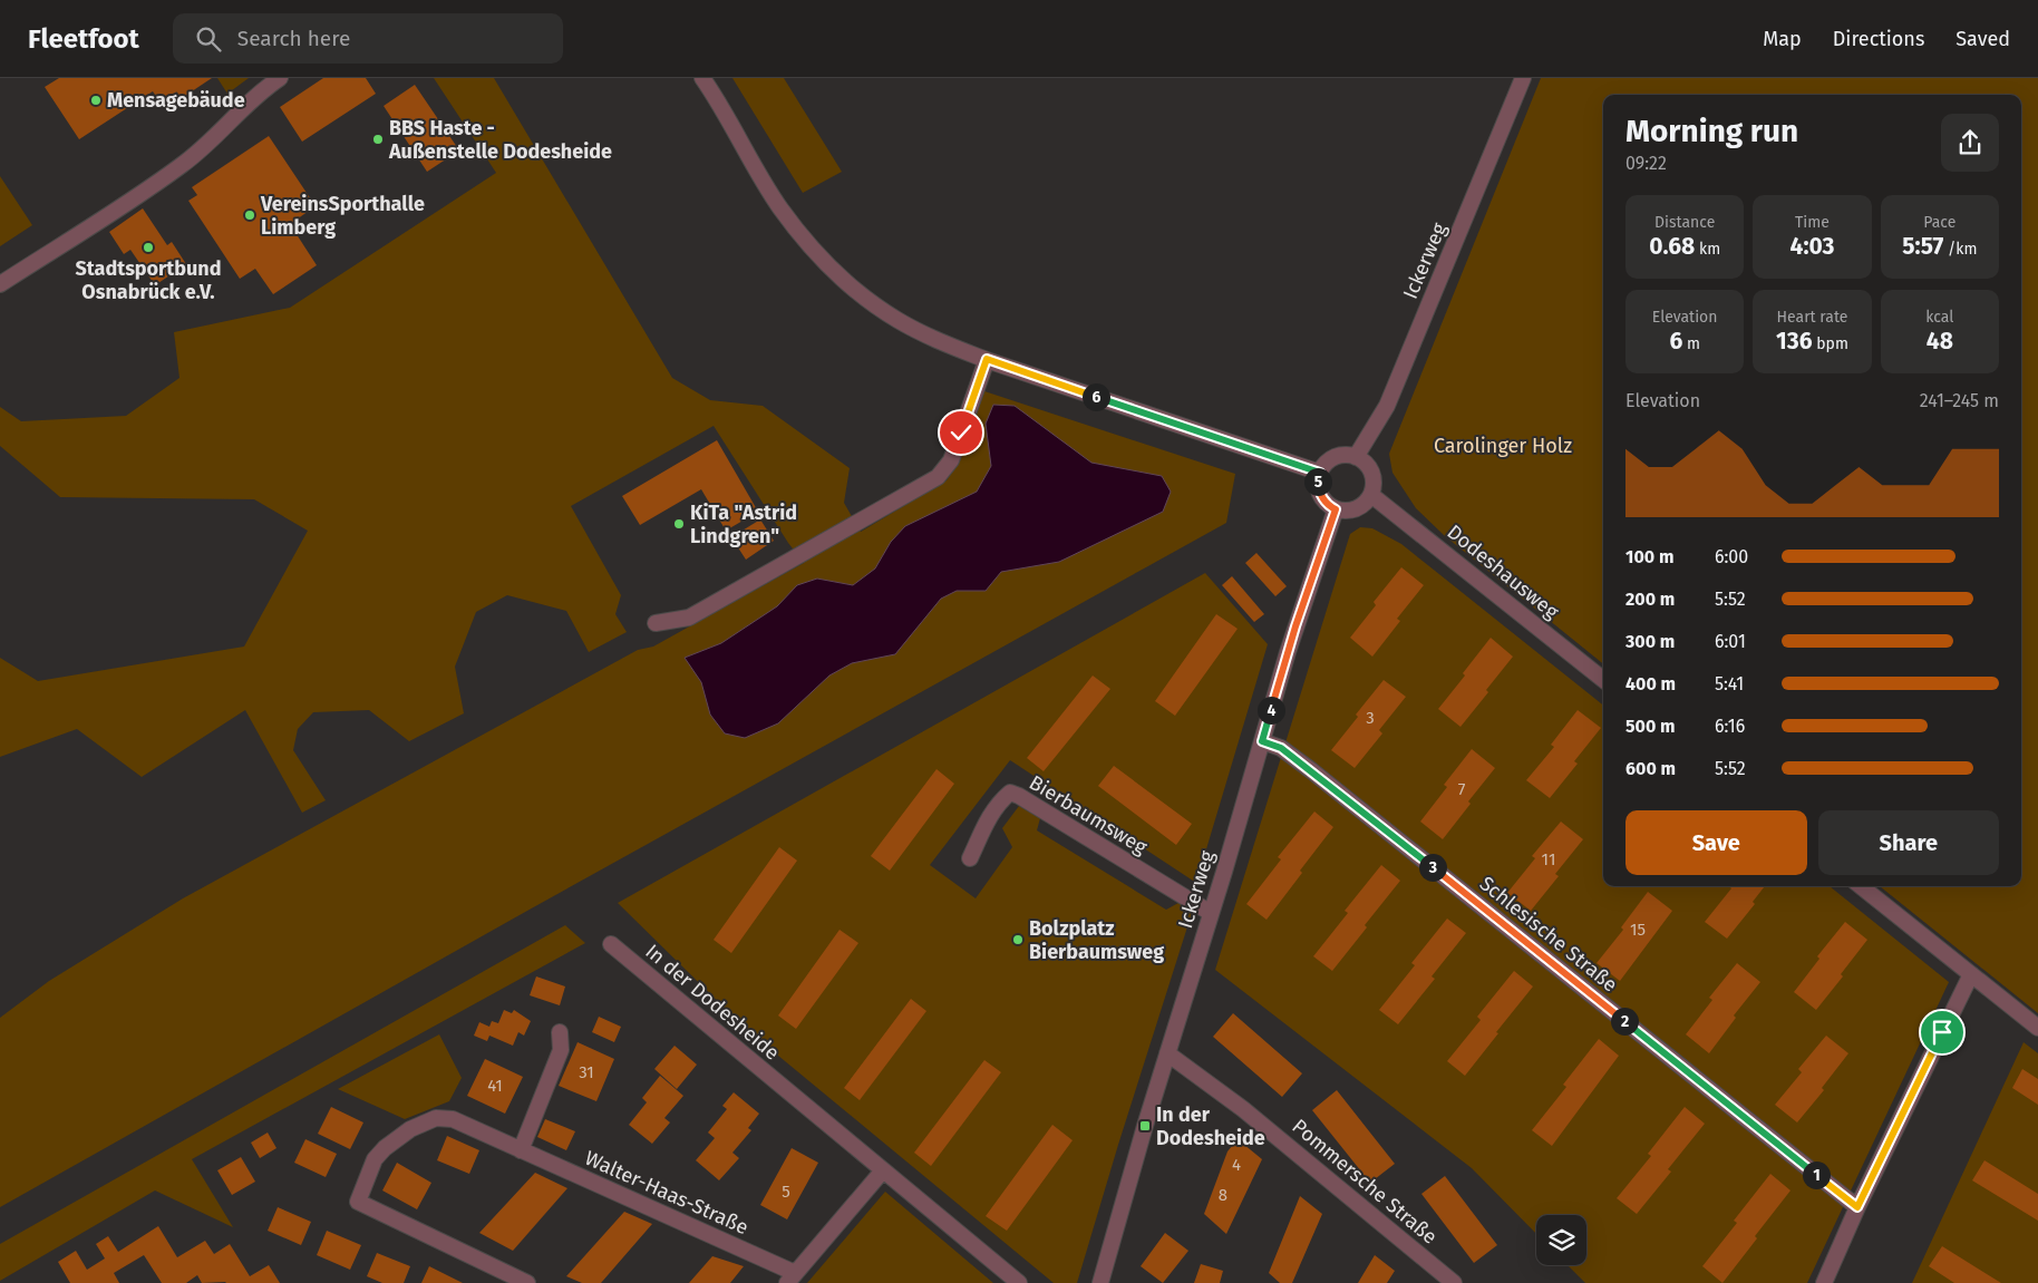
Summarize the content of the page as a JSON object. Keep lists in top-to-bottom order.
{
  "streets": {
    "street": [
      "Ickerweg",
      "Dodeshausweg",
      "Bierbaumsweg",
      "Schlesische Straße",
      "In der Dodesheide",
      "Pommersche Straße",
      "Walter-Haas-Straße"
    ]
  },
  "crossings": [
    ["Ickerweg", "Dodeshausweg"],
    ["Ickerweg", "Bierbaumsweg"],
    ["Ickerweg", "Schlesische Straße"],
    ["Ickerweg", "Pommersche Straße"],
    ["In der Dodesheide", "Walter-Haas-Straße"]
  ],
  "parks": ["Carolinger Holz"],
  "places": {
    "other": [
      "Mensagebäude",
      "BBS Haste - Außenstelle Dodesheide",
      "VereinsSporthalle Limberg",
      "Stadtsportbund Osnabrück e.V.",
      "KiTa \"Astrid Lindgren\"",
      "Bolzplatz Bierbaumsweg"
    ],
    "transit": ["In der Dodesheide"]
  },
  "house_numbers": [
    "3",
    "7",
    "11",
    "15",
    "31",
    "41",
    "4",
    "5",
    "8"
  ],
  "page": {
    "header": "Fleetfoot",
    "search": "Search here",
    "nav": ["Map", "Directions", "Saved"],
    "heading": ["Morning run", "09:22"],
    "stats": [
      ["Distance", "0.68 km"],
      ["Time", "4:03"],
      ["Pace", "5:57 /km"],
      ["Elevation", "6 m"],
      ["Heart rate", "136 bpm"],
      ["kcal", "48"]
    ],
    "chart": ["Elevation", "241–245 m"],
    "pins": [
      "6",
      "5",
      "4",
      "3",
      "2",
      "1"
    ],
    "list": [
      {
        "name": "100 m",
        "note": "6:00"
      },
      {
        "name": "200 m",
        "note": "5:52"
      },
      {
        "name": "300 m",
        "note": "6:01"
      },
      {
        "name": "400 m",
        "note": "5:41"
      },
      {
        "name": "500 m",
        "note": "6:16"
      },
      {
        "name": "600 m",
        "note": "5:52"
      }
    ],
    "buttons": ["Save", "Share"]
  }
}
